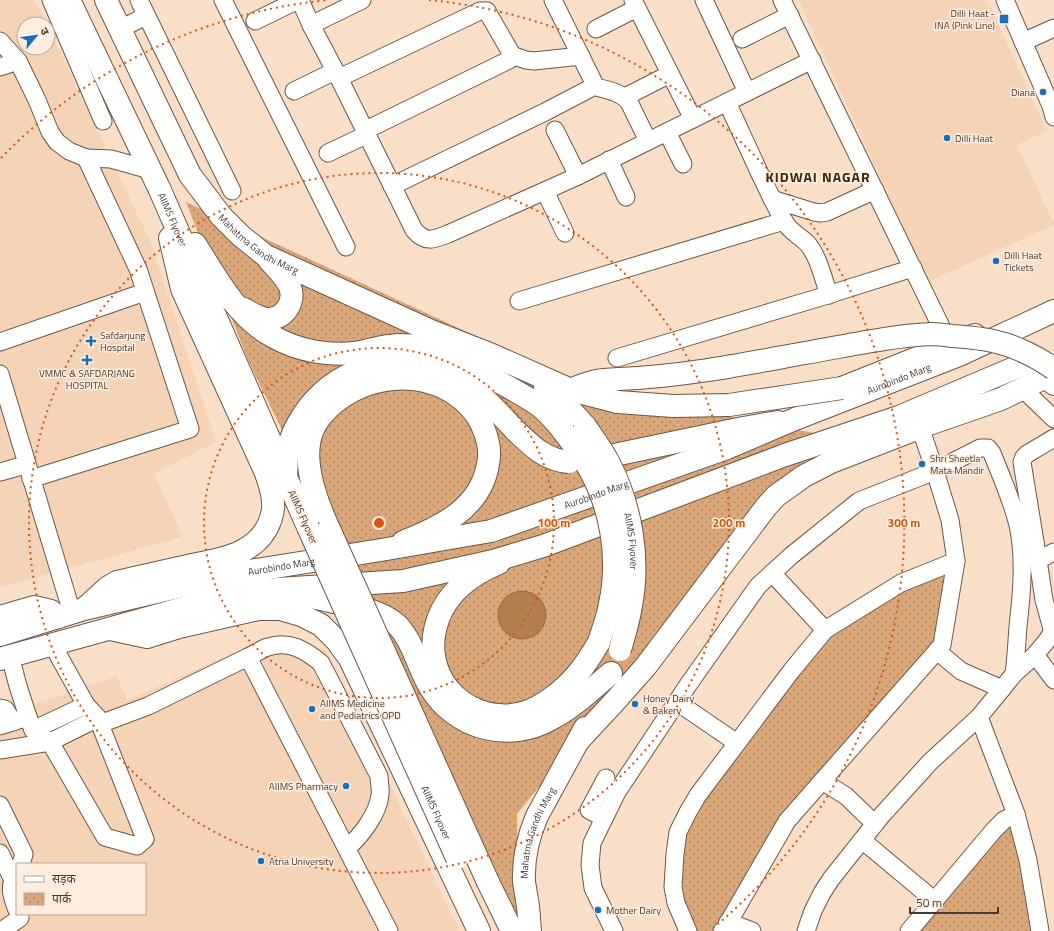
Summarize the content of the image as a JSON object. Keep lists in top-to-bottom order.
{
  "streets": {
    "main road": ["AIIMS Flyover", "Mahatma Gandhi Marg", "Aurobindo Marg"]
  },
  "crossings": [
    ["AIIMS Flyover", "Mahatma Gandhi Marg"]
  ],
  "districts": ["KIDWAI NAGAR"],
  "places": {
    "transit": ["Dilli Haat - INA (Pink Line)"],
    "other": [
      "Diana",
      "Dilli Haat",
      "Dilli Haat Tickets",
      "Shri Sheetla Mata Mandir",
      "Honey Dairy & Bakery",
      "AIIMS Medicine and Pediatrics OPD",
      "AIIMS Pharmacy",
      "Atria University",
      "Mother Dairy"
    ],
    "health": ["Safdarjung Hospital", "VMMC & SAFDARJANG HOSPITAL"]
  },
  "legend": ["सड़क", "पार्क"],
  "scale_bar": "50 m",
  "north": "top right",
  "rings": ["100 m", "200 m", "300 m"]
}
